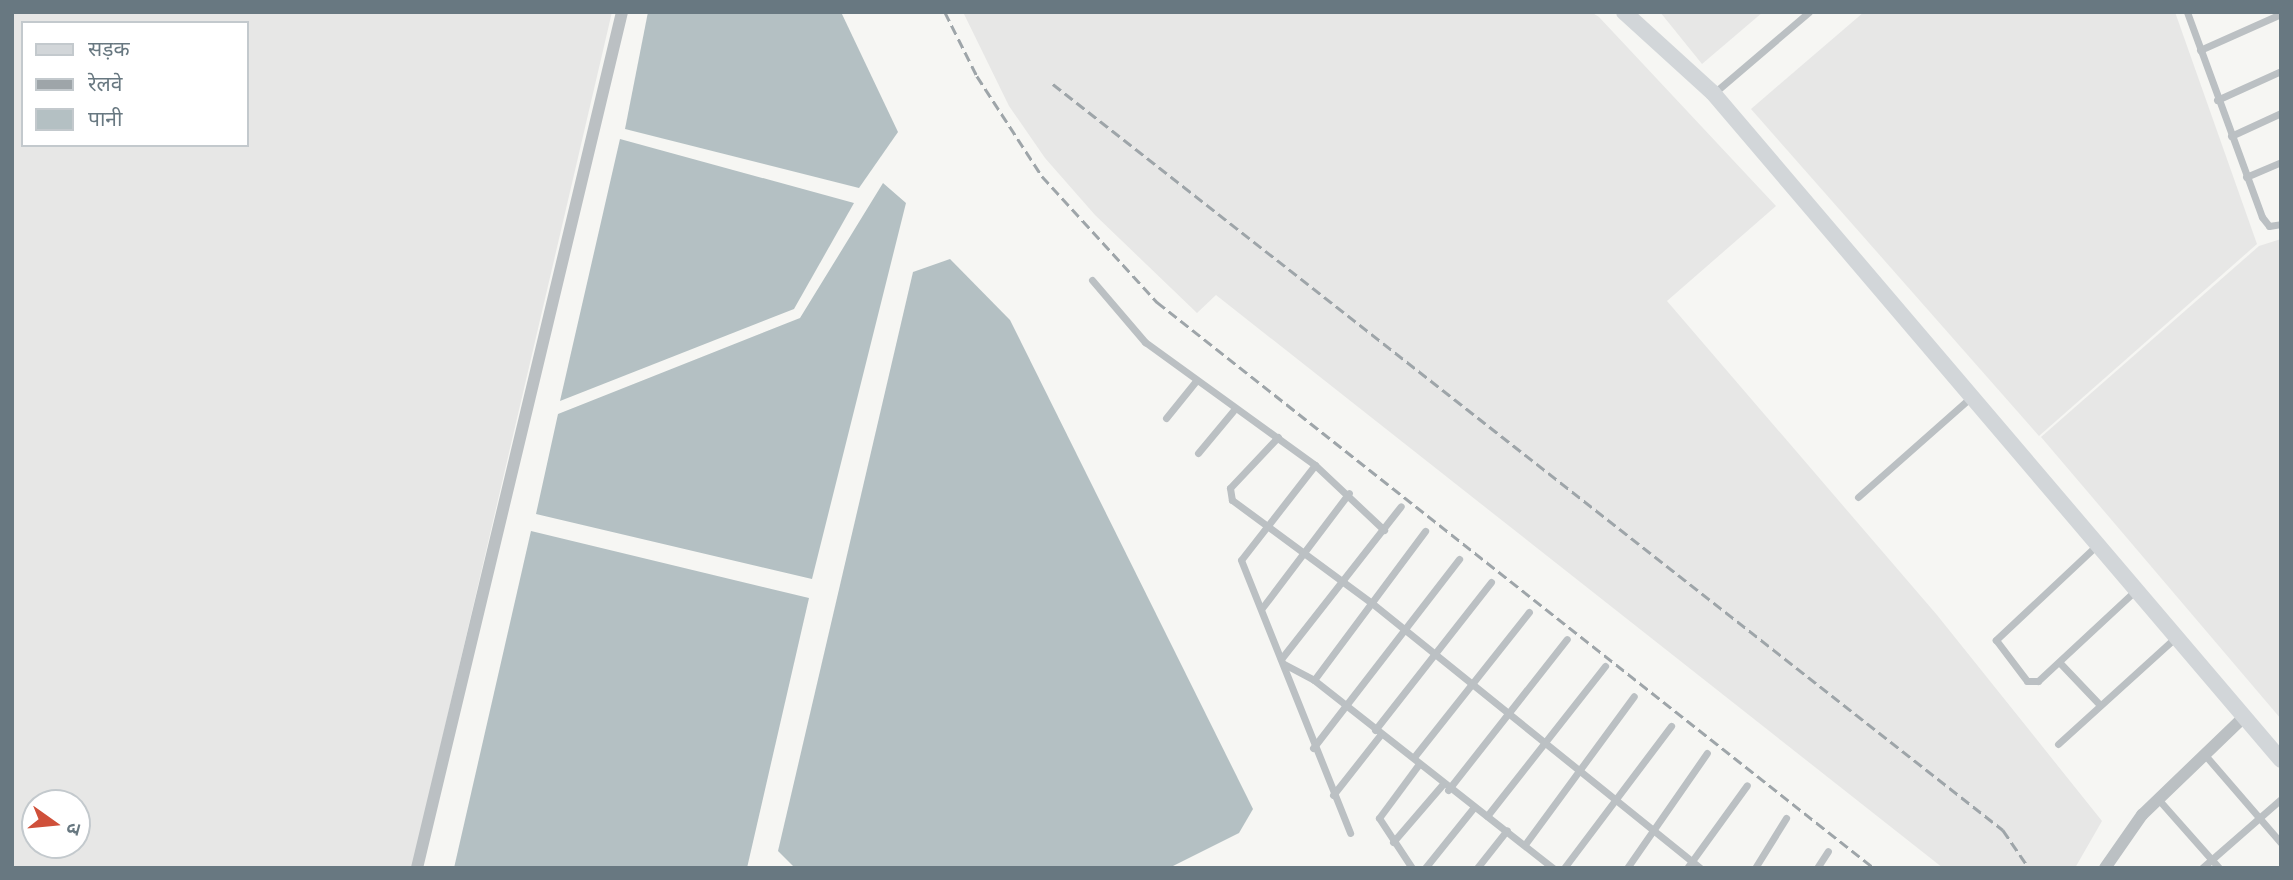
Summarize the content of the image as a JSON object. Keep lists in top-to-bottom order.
{
  "legend": ["सड़क", "रेलवे", "पानी"],
  "north": "right"
}
